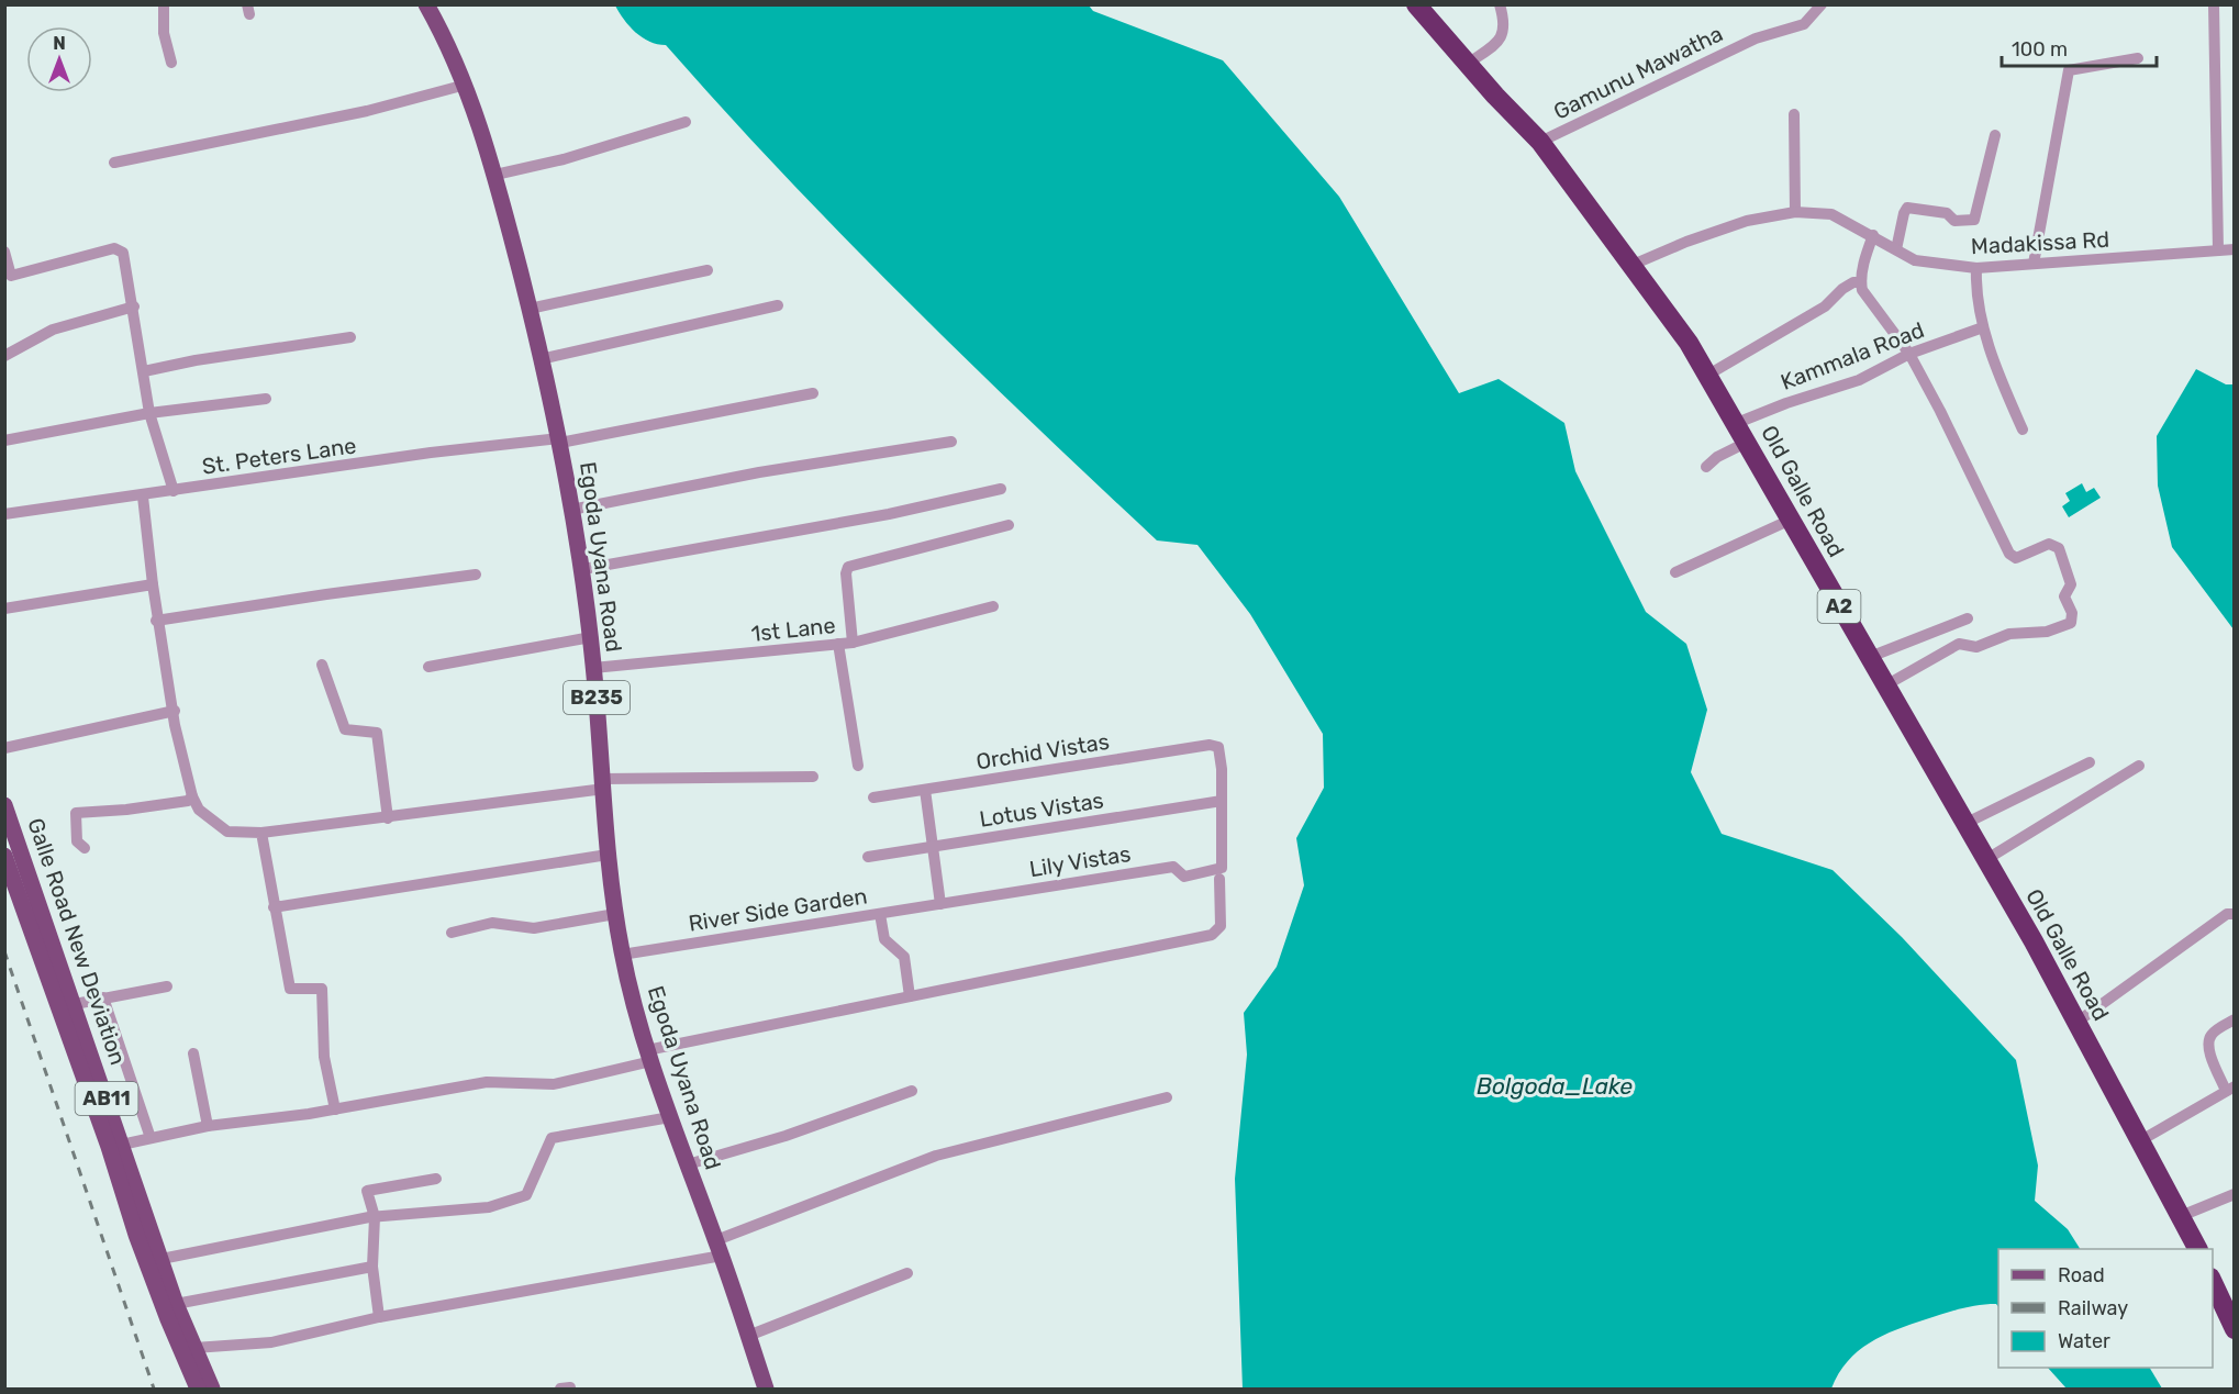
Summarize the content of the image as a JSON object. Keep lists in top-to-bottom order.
{
  "streets": {
    "highway": ["Old Galle Road", "A2"],
    "main road": [
      "Egoda Uyana Road",
      "B235",
      "Galle Road New Deviation",
      "AB11"
    ],
    "street": [
      "Gamunu Mawatha",
      "Madakissa Rd",
      "Kammala Road",
      "St. Peters Lane",
      "1st Lane",
      "Orchid Vistas",
      "Lotus Vistas",
      "Lily Vistas",
      "River Side Garden"
    ]
  },
  "crossings": [
    ["Gamunu Mawatha", "Old Galle Road"],
    ["Madakissa Rd", "Old Galle Road"],
    ["Kammala Road", "Old Galle Road"],
    ["St. Peters Lane", "Egoda Uyana Road"],
    ["Egoda Uyana Road", "1st Lane"],
    ["Egoda Uyana Road", "River Side Garden"],
    ["Orchid Vistas", "Lotus Vistas"],
    ["Lily Vistas", "River Side Garden"]
  ],
  "water": ["Bolgoda_Lake"],
  "legend": ["Road", "Railway", "Water"],
  "scale_bar": "100 m",
  "north": "top"
}
